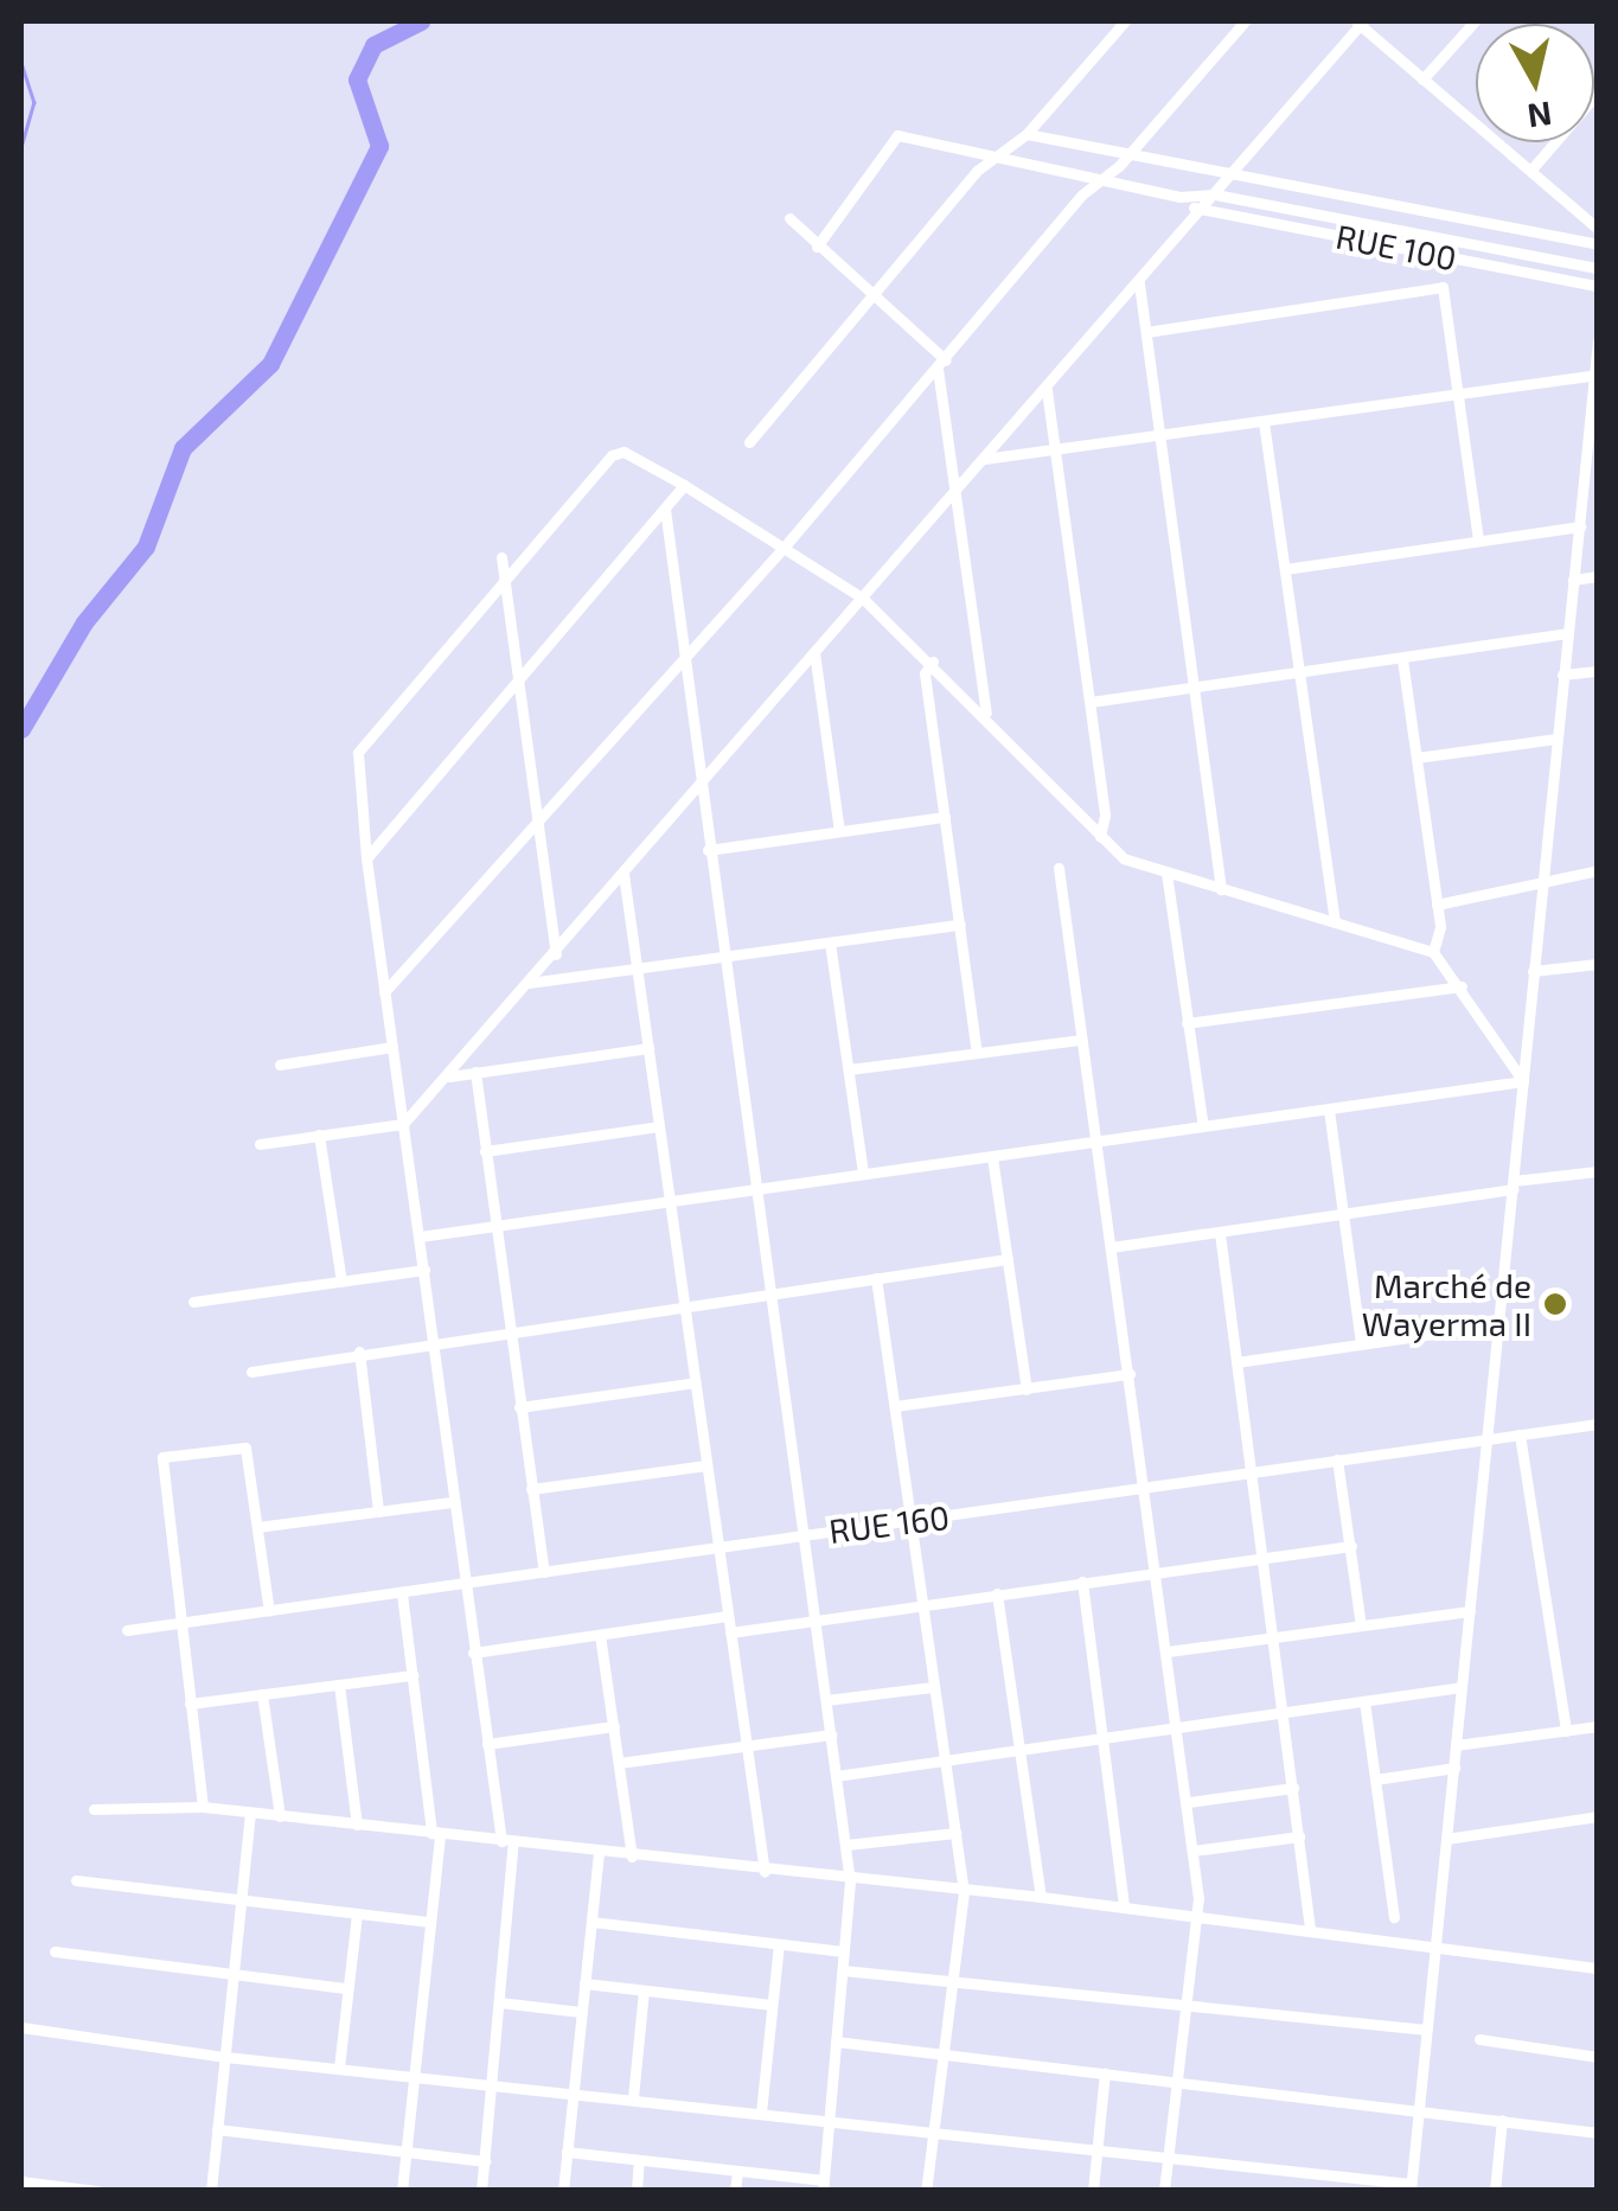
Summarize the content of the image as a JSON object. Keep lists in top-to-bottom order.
{
  "streets": {
    "street": ["RUE 100", "RUE 160"]
  },
  "places": ["Marché de Wayerma II"],
  "north": "bottom"
}
